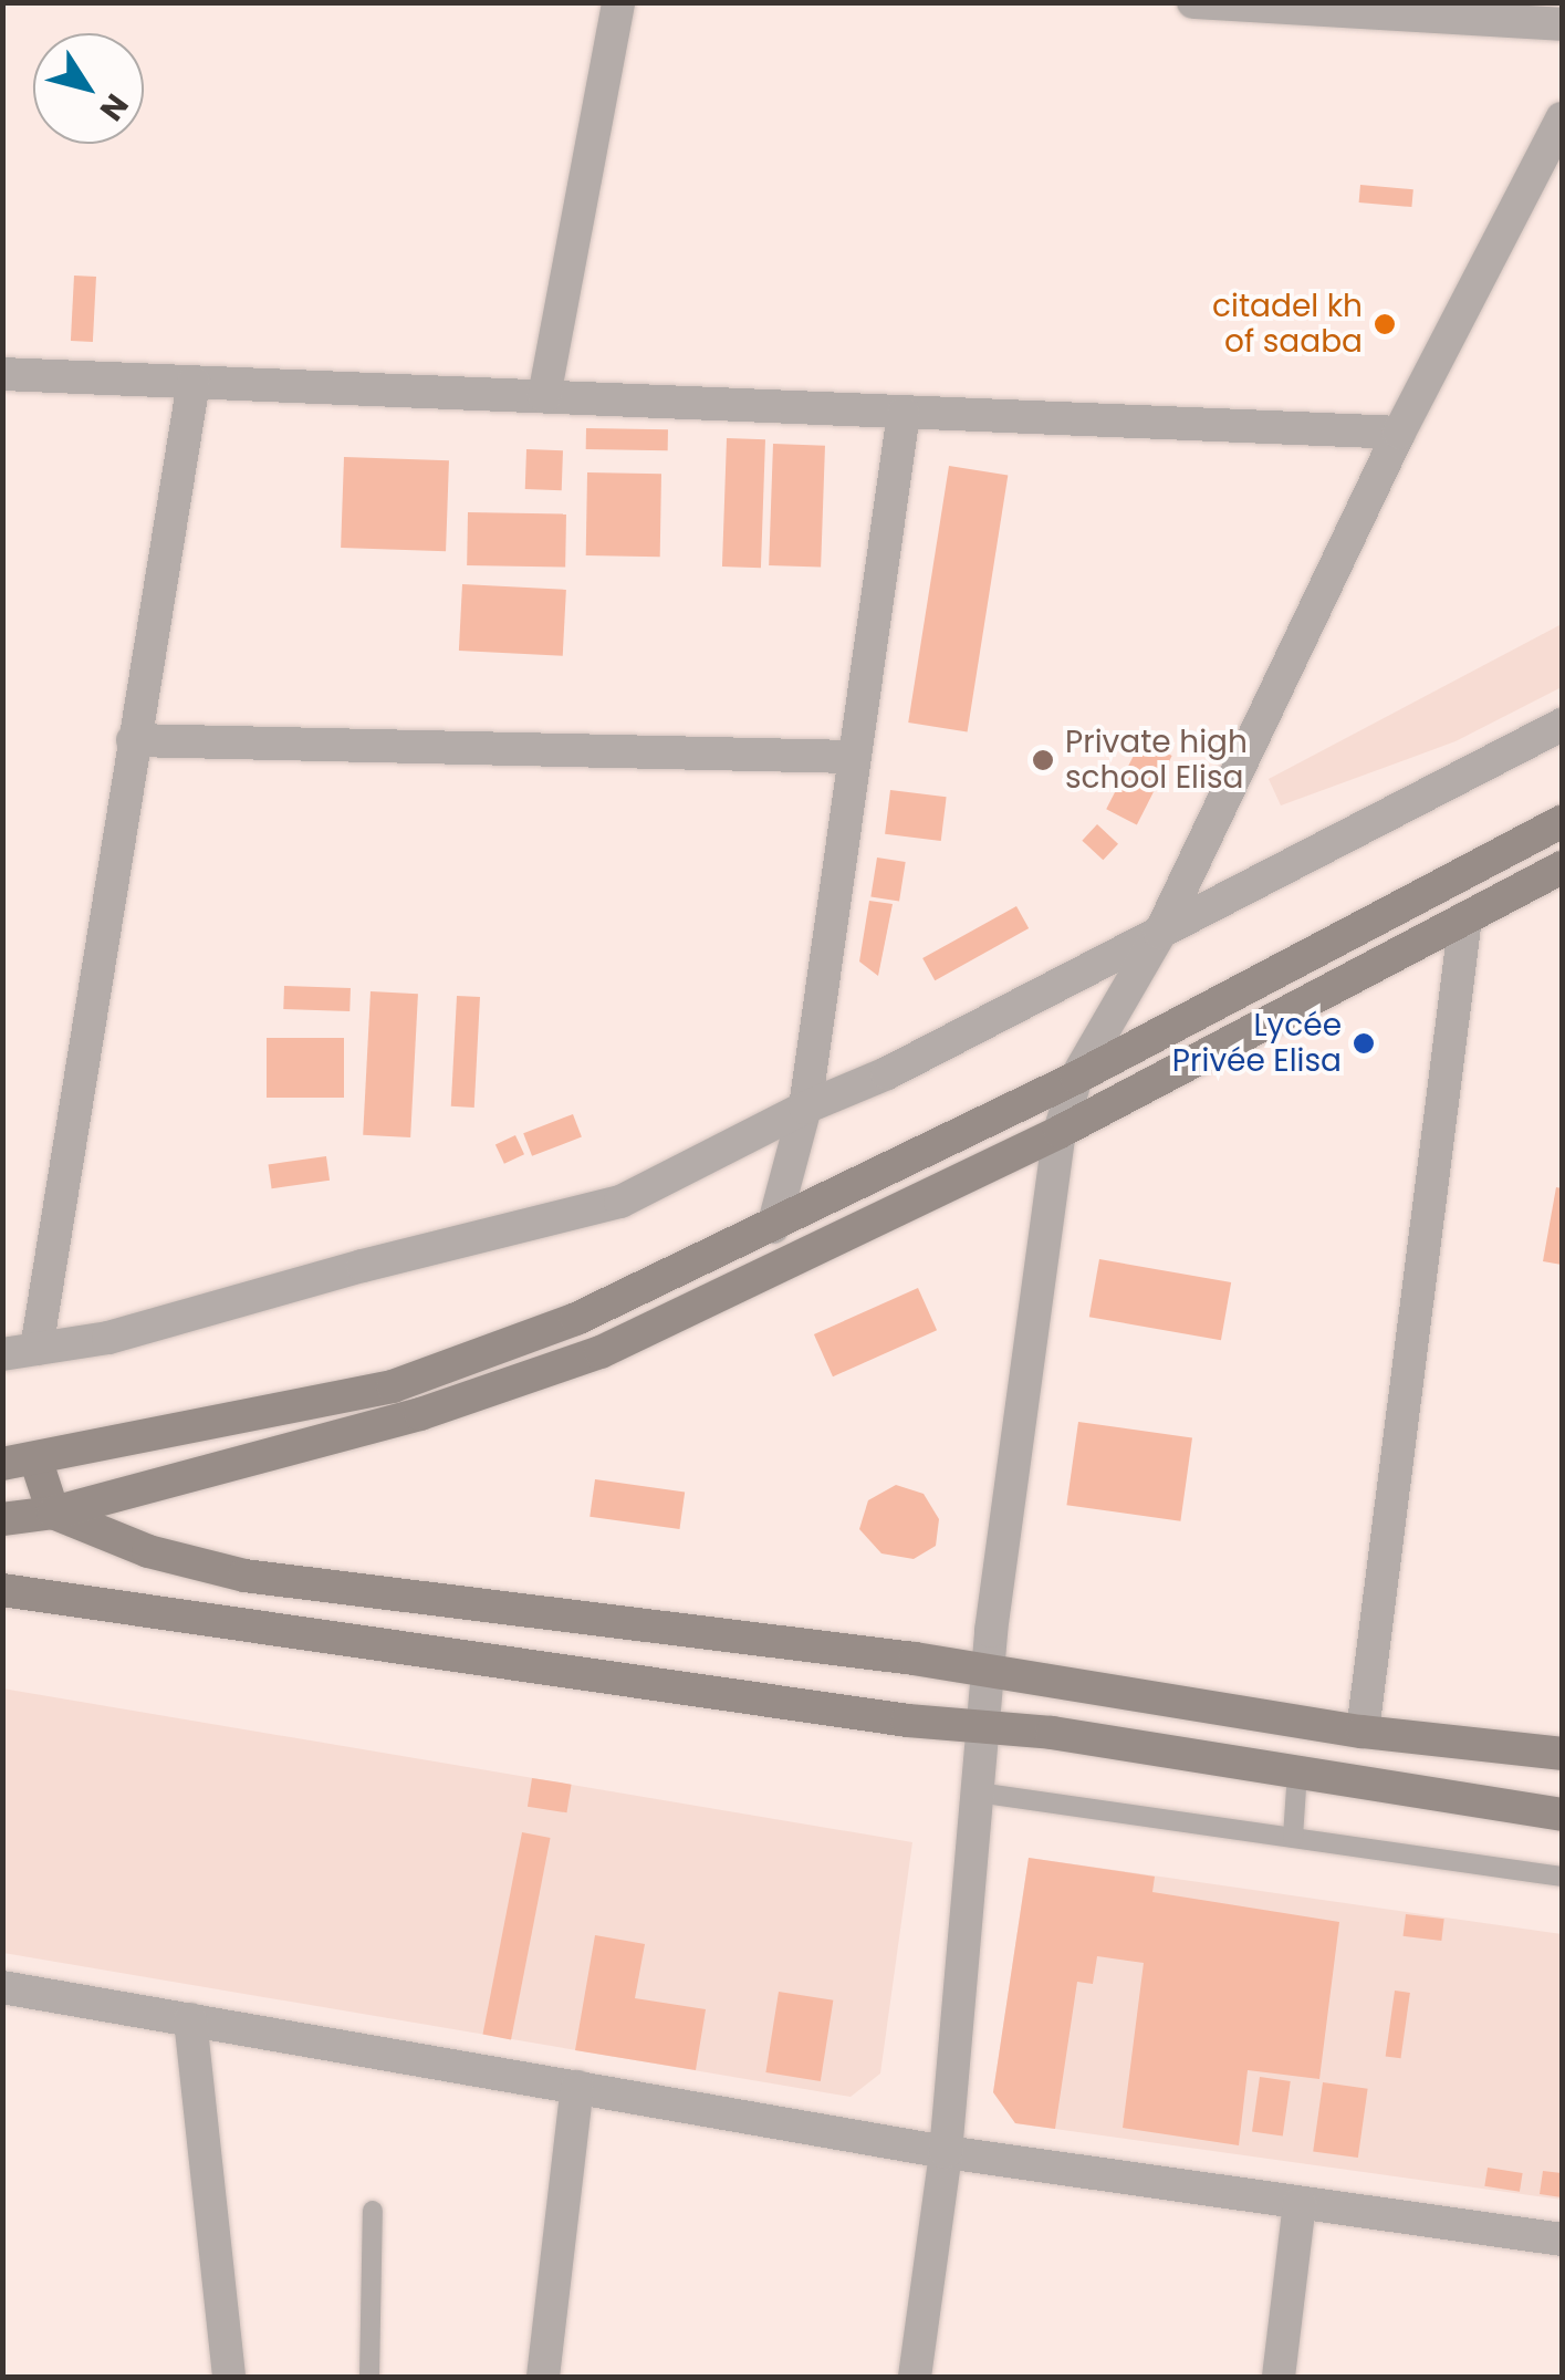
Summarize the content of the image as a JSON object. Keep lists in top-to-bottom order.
{
  "places": ["citadel kh of saaba", "Private high school Elisa", "Lycée Privée Elisa"],
  "north": "bottom right"
}
